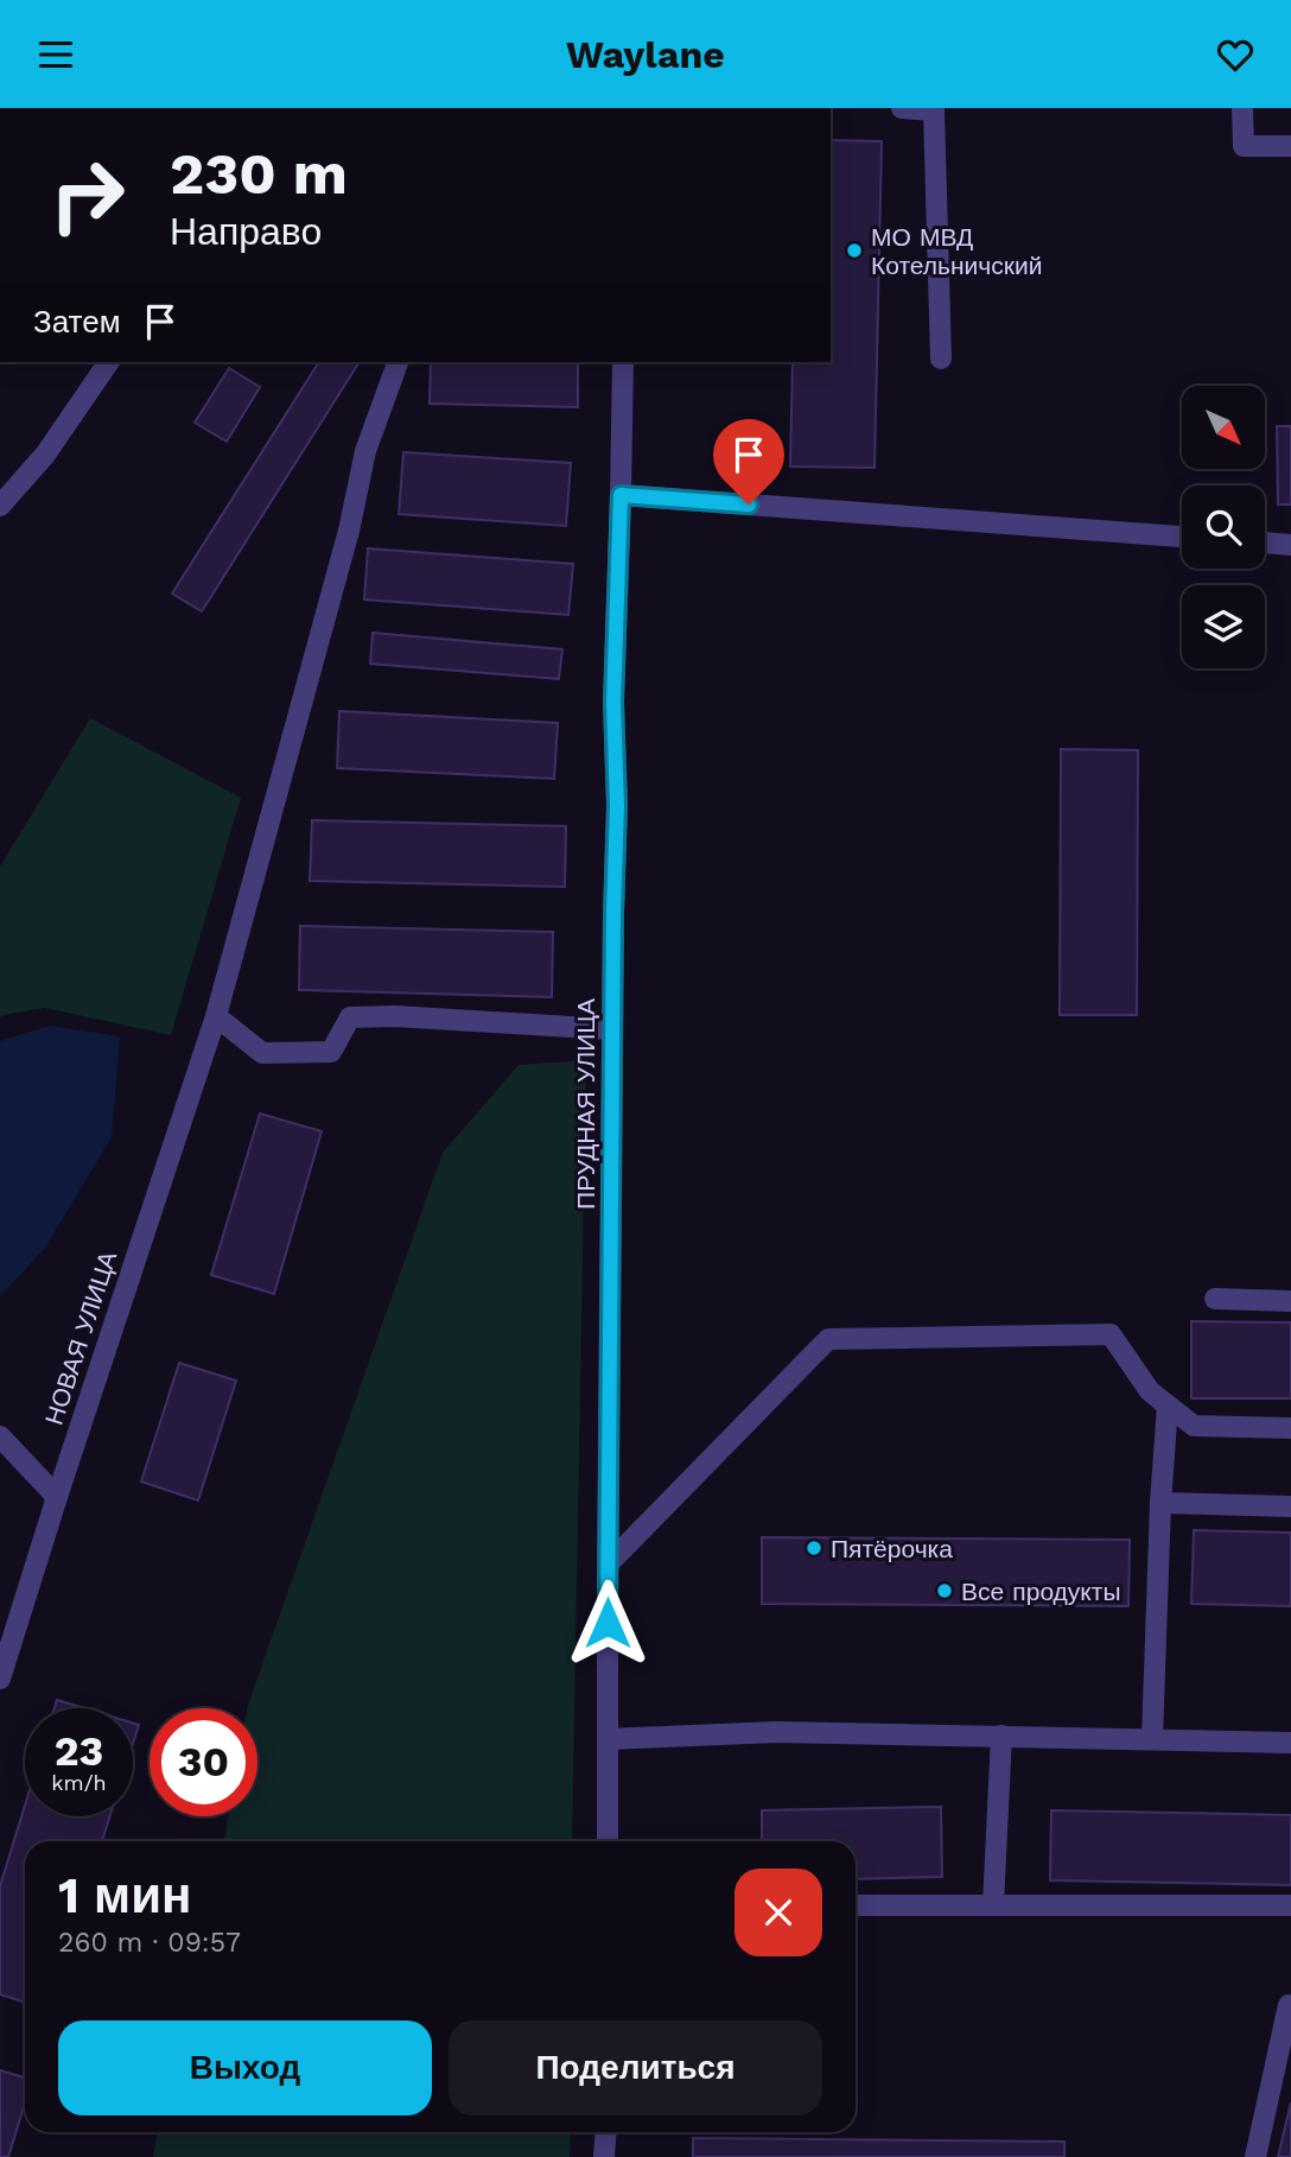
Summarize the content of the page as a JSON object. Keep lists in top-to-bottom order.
{
  "streets": {
    "street": ["ПРУДНАЯ УЛИЦА", "НОВАЯ УЛИЦА"]
  },
  "places": ["МО МВД Котельничский", "Пятёрочка", "Все продукты"],
  "north": "bottom right",
  "page": {
    "header": "Waylane",
    "turn": ["230 m", "Направо"],
    "then": "Затем",
    "speed": "23 km/h",
    "limit": "30",
    "heading": ["1 мин", "260 m · 09:57"],
    "buttons": ["Выход", "Поделиться"]
  }
}
